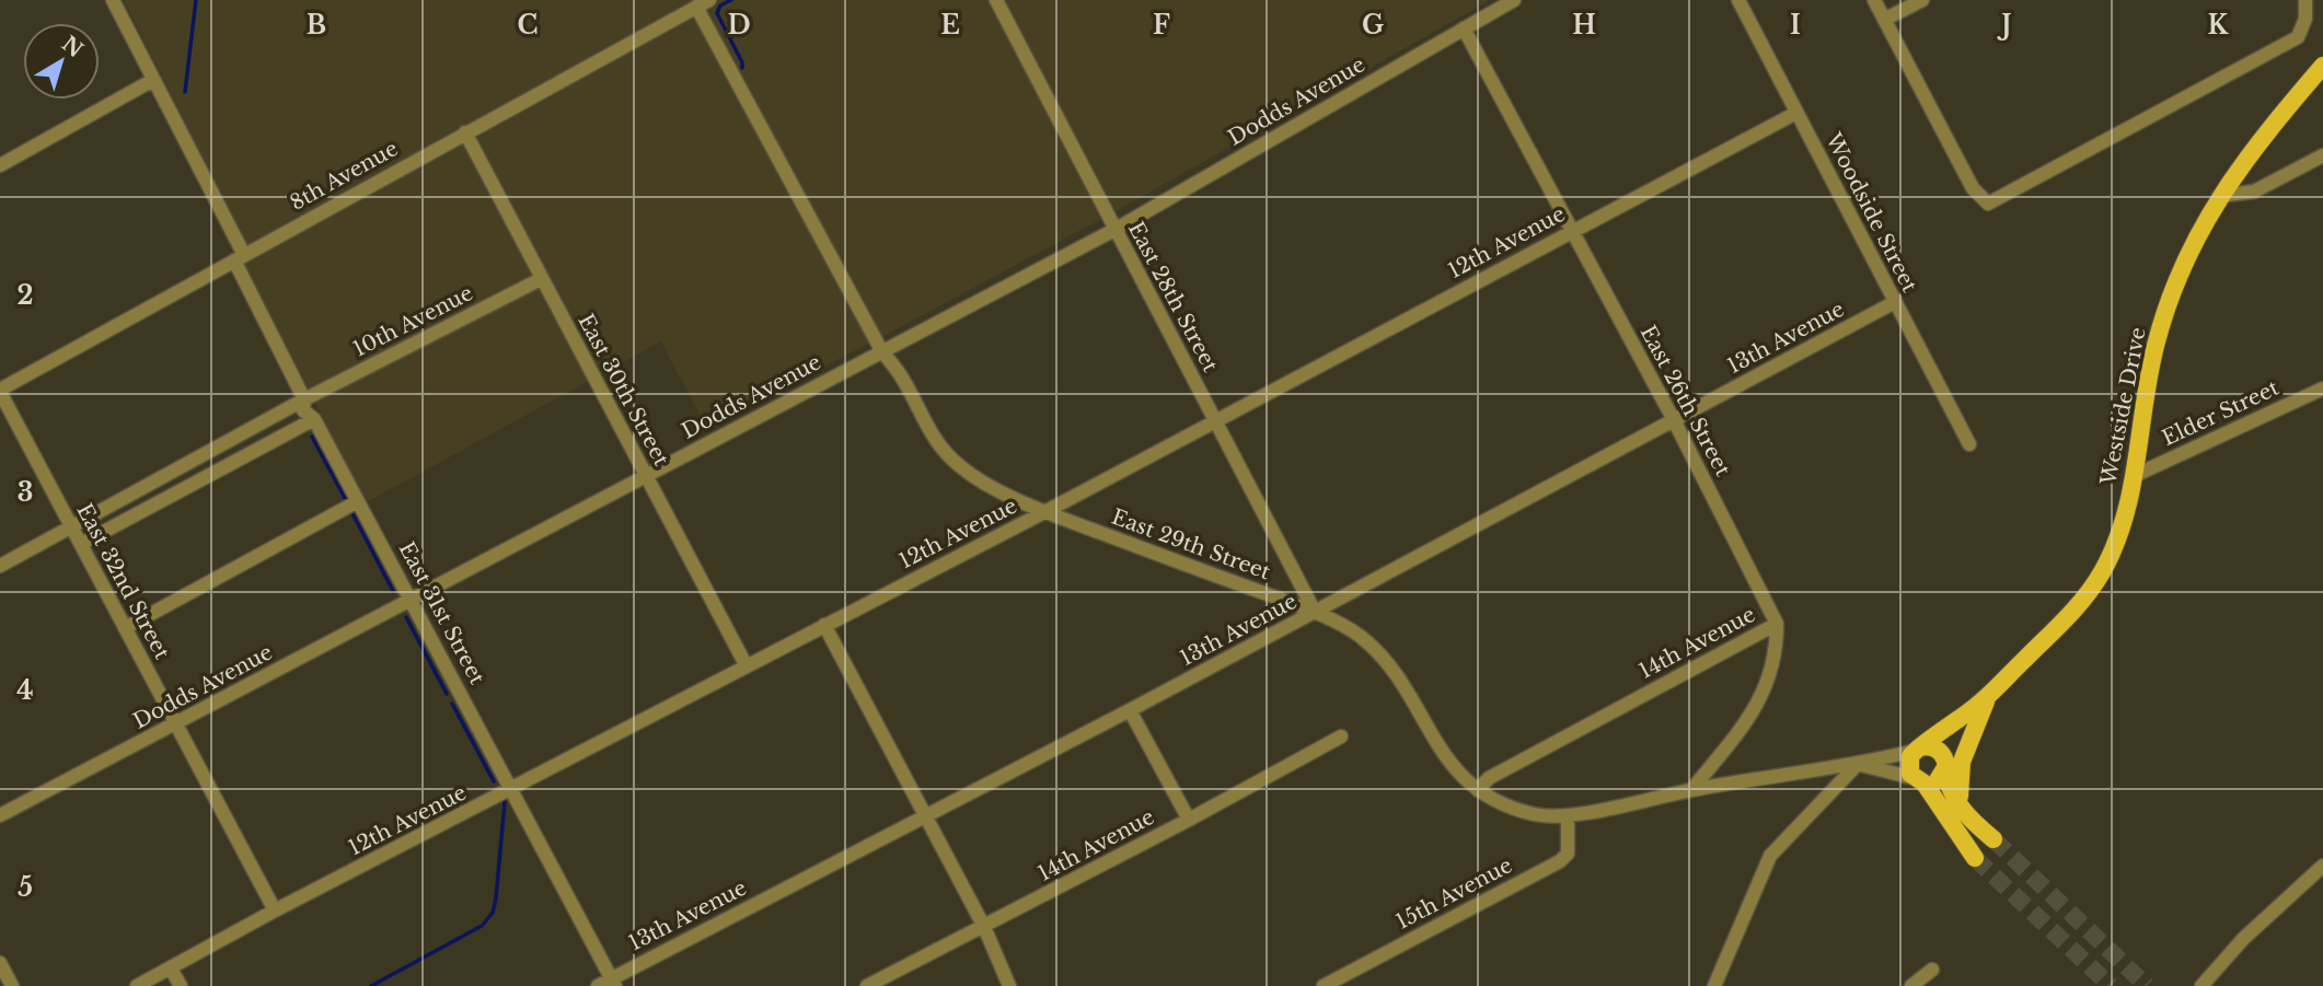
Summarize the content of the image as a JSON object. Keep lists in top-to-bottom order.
{
  "streets": {
    "main road": ["Westside Drive"],
    "street": [
      "Dodds Avenue",
      "8th Avenue",
      "Woodside Street",
      "12th Avenue",
      "East 28th Street",
      "10th Avenue",
      "13th Avenue",
      "East 30th Street",
      "East 26th Street",
      "Elder Street",
      "East 29th Street",
      "East 32nd Street",
      "East 31st Street",
      "14th Avenue",
      "15th Avenue"
    ]
  },
  "crossings": [
    ["Dodds Avenue", "East 28th Street"],
    ["Dodds Avenue", "East 30th Street"],
    ["Dodds Avenue", "East 26th Street"],
    ["Dodds Avenue", "East 29th Street"],
    ["Dodds Avenue", "East 32nd Street"],
    ["Dodds Avenue", "East 31st Street"],
    ["8th Avenue", "East 30th Street"],
    ["8th Avenue", "East 29th Street"],
    ["8th Avenue", "East 32nd Street"],
    ["8th Avenue", "East 31st Street"],
    ["Woodside Street", "12th Avenue"],
    ["Woodside Street", "13th Avenue"],
    ["12th Avenue", "East 28th Street"],
    ["12th Avenue", "East 30th Street"],
    ["12th Avenue", "East 26th Street"],
    ["12th Avenue", "East 29th Street"],
    ["12th Avenue", "East 32nd Street"],
    ["12th Avenue", "East 31st Street"],
    ["East 28th Street", "13th Avenue"],
    ["East 28th Street", "East 29th Street"],
    ["10th Avenue", "East 30th Street"],
    ["10th Avenue", "East 32nd Street"],
    ["10th Avenue", "East 31st Street"],
    ["13th Avenue", "East 26th Street"],
    ["13th Avenue", "East 29th Street"],
    ["13th Avenue", "East 31st Street"],
    ["East 26th Street", "14th Avenue"],
    ["Westside Drive", "Elder Street"],
    ["Westside Drive", "East 29th Street"],
    ["East 29th Street", "14th Avenue"],
    ["East 29th Street", "15th Avenue"]
  ],
  "north": "top right",
  "grid": {
    "columns": [
      "B",
      "C",
      "D",
      "E",
      "F",
      "G",
      "H",
      "I",
      "J",
      "K"
    ],
    "rows": [
      "2",
      "3",
      "4",
      "5"
    ]
  }
}
